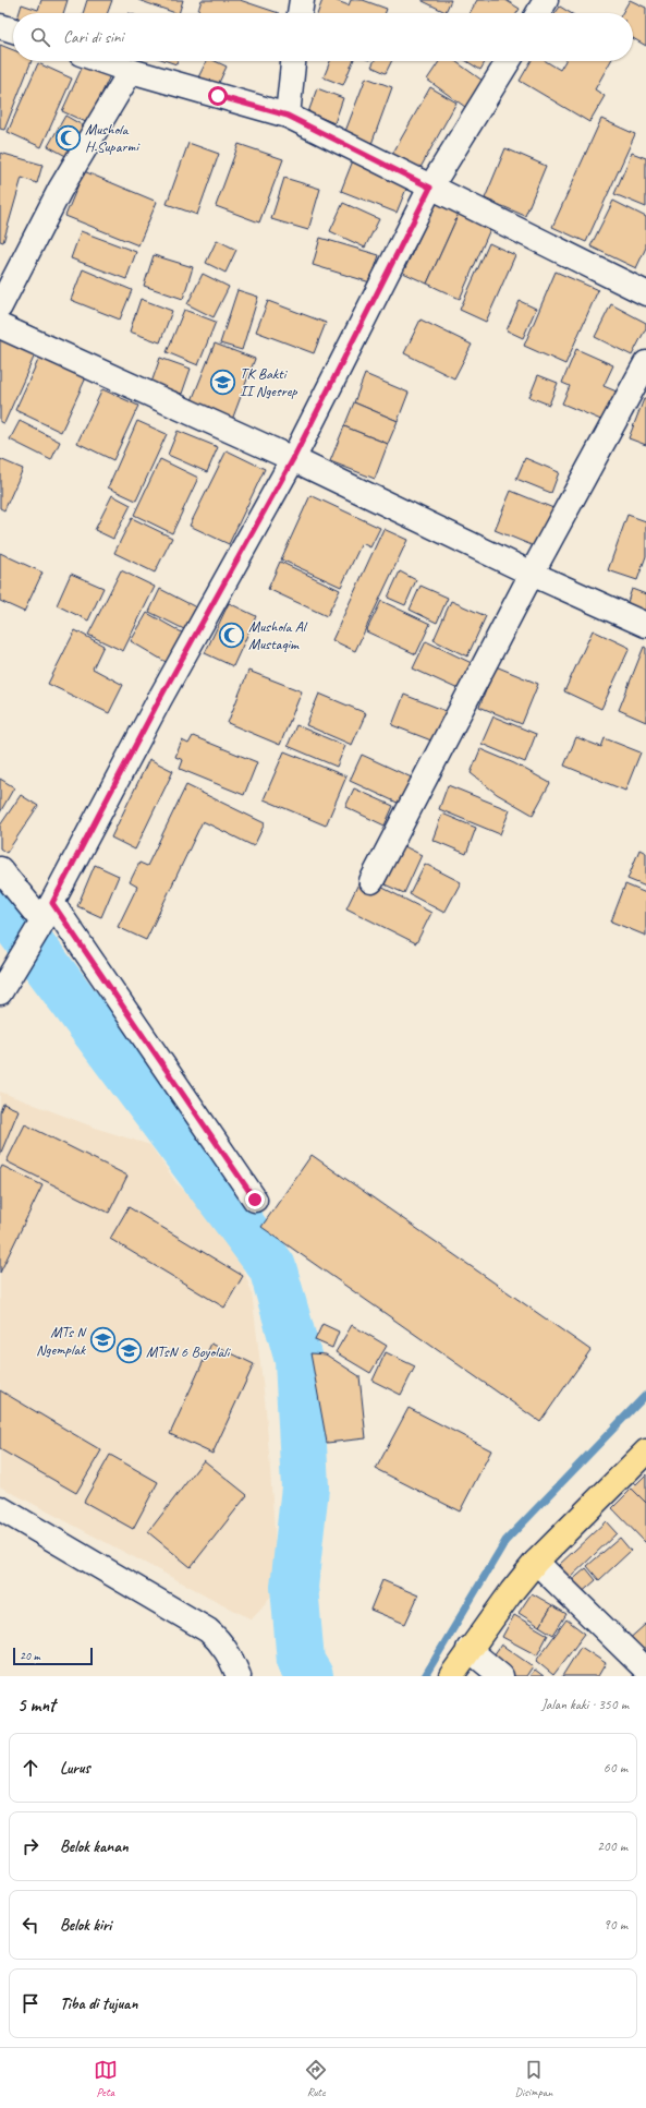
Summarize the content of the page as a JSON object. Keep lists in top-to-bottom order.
{
  "places": {
    "mosque": ["Mushola H.Suparmi", "Mushola Al Mustaqim"],
    "school or university": ["TK Bakti II Ngesrep", "MTs N Ngemplak", "MTsN 6 Boyolali"]
  },
  "scale_bar": "20 m",
  "page": {
    "search": "Cari di sini",
    "scale": "20 m",
    "heading": ["5 mnt", "Jalan kaki · 350 m"],
    "list": [
      ["Lurus", "60 m"],
      ["Belok kanan", "200 m"],
      ["Belok kiri", "90 m"],
      "Tiba di tujuan"
    ],
    "nav": ["Peta", "Rute", "Disimpan"]
  }
}
